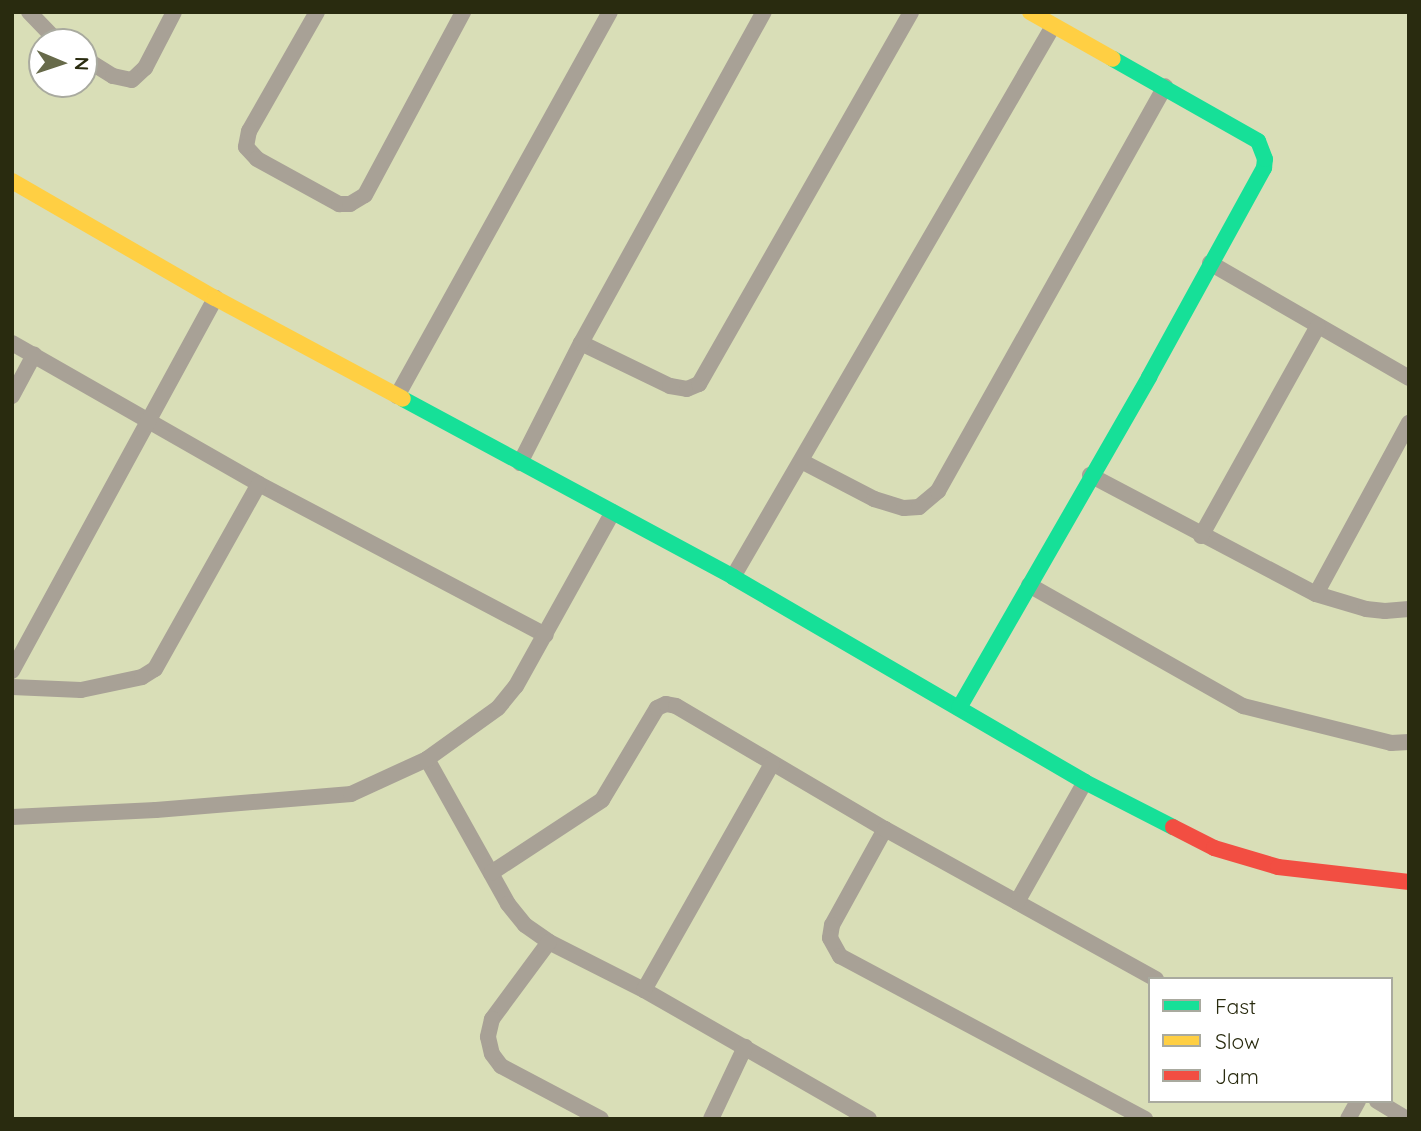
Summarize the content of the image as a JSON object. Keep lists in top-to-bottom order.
{
  "legend": ["Fast", "Slow", "Jam"],
  "north": "right"
}
